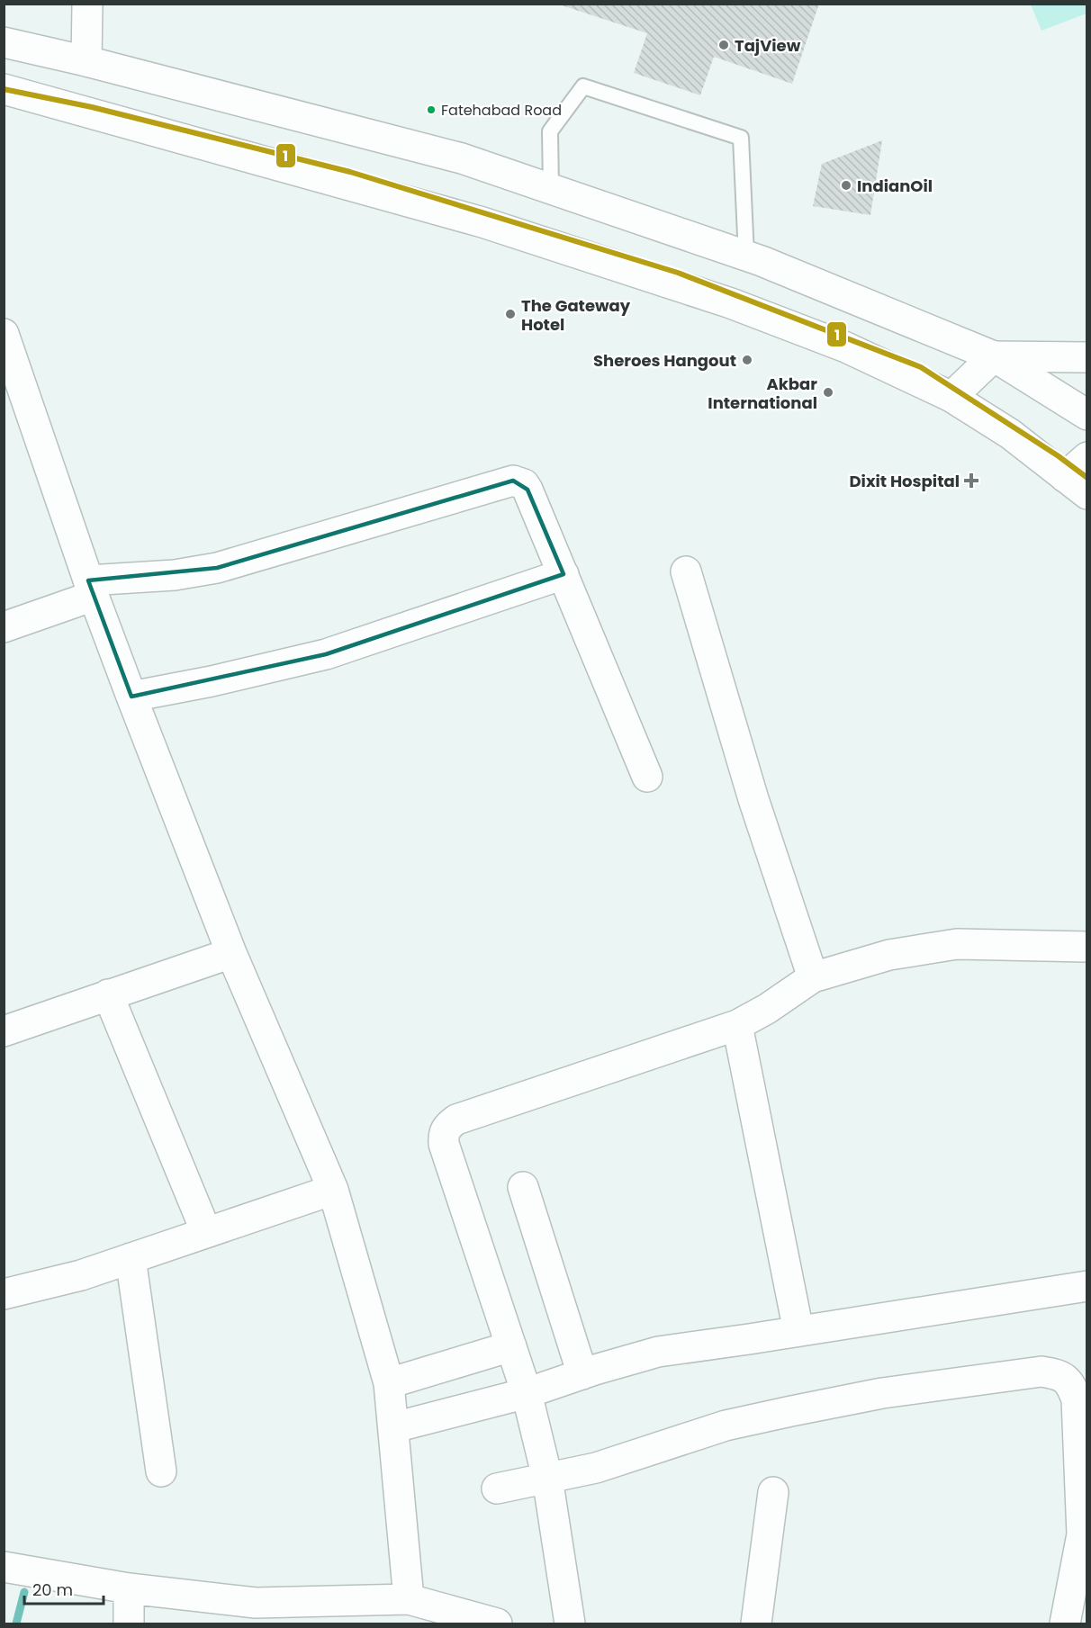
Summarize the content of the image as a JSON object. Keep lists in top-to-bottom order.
{
  "places": {
    "other": [
      "TajView",
      "Fatehabad Road",
      "IndianOil",
      "The Gateway Hotel",
      "Sheroes Hangout",
      "Akbar International"
    ],
    "health": ["Dixit Hospital"]
  },
  "lines": ["transit line 1"],
  "scale_bar": "20 m"
}
